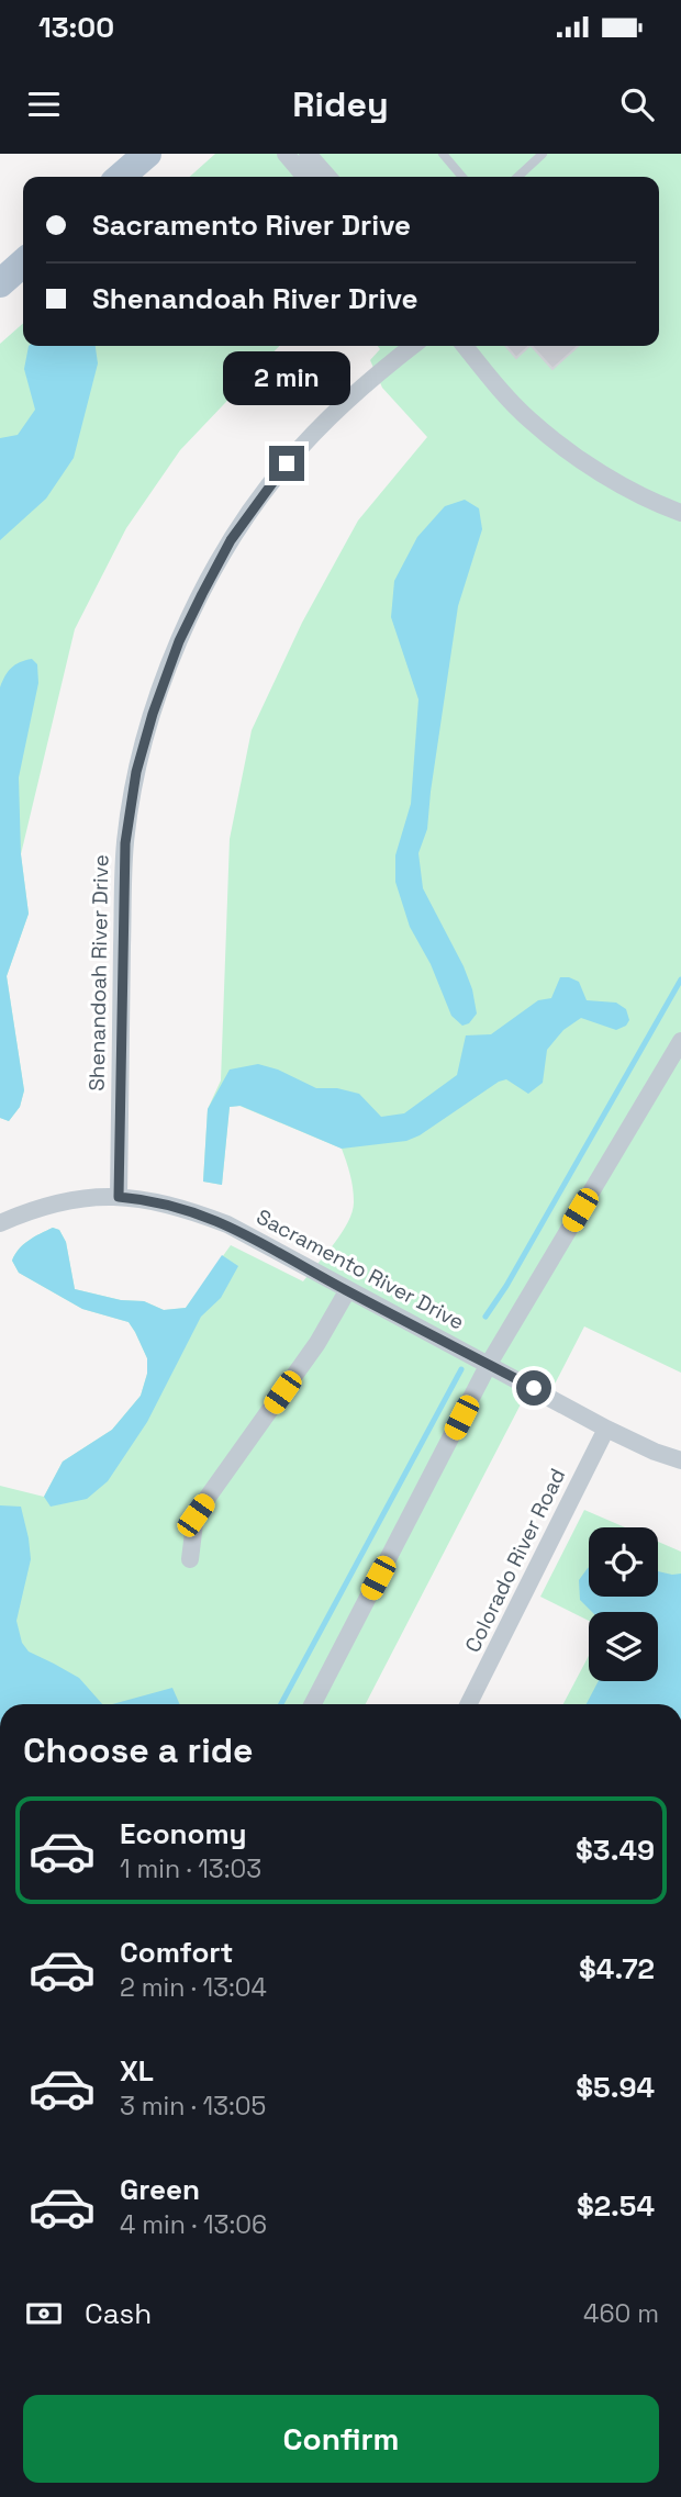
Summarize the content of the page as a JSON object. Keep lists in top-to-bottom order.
{
  "streets": {
    "street": ["Shenandoah River Drive", "Sacramento River Drive", "Colorado River Road"]
  },
  "crossings": [
    ["Shenandoah River Drive", "Sacramento River Drive"],
    ["Sacramento River Drive", "Colorado River Road"]
  ],
  "page": {
    "status": "13:00",
    "header": "Ridey",
    "banner": ["Sacramento River Drive", "Shenandoah River Drive"],
    "bubble": "2 min",
    "heading": "Choose a ride",
    "list": [
      {
        "name": "Economy",
        "note": "1 min · 13:03",
        "value": "$3.49"
      },
      {
        "name": "Comfort",
        "note": "2 min · 13:04",
        "value": "$4.72"
      },
      {
        "name": "XL",
        "note": "3 min · 13:05",
        "value": "$5.94"
      },
      {
        "name": "Green",
        "note": "4 min · 13:06",
        "value": "$2.54"
      }
    ],
    "pay": ["Cash", "460 m"],
    "buttons": "Confirm"
  }
}
